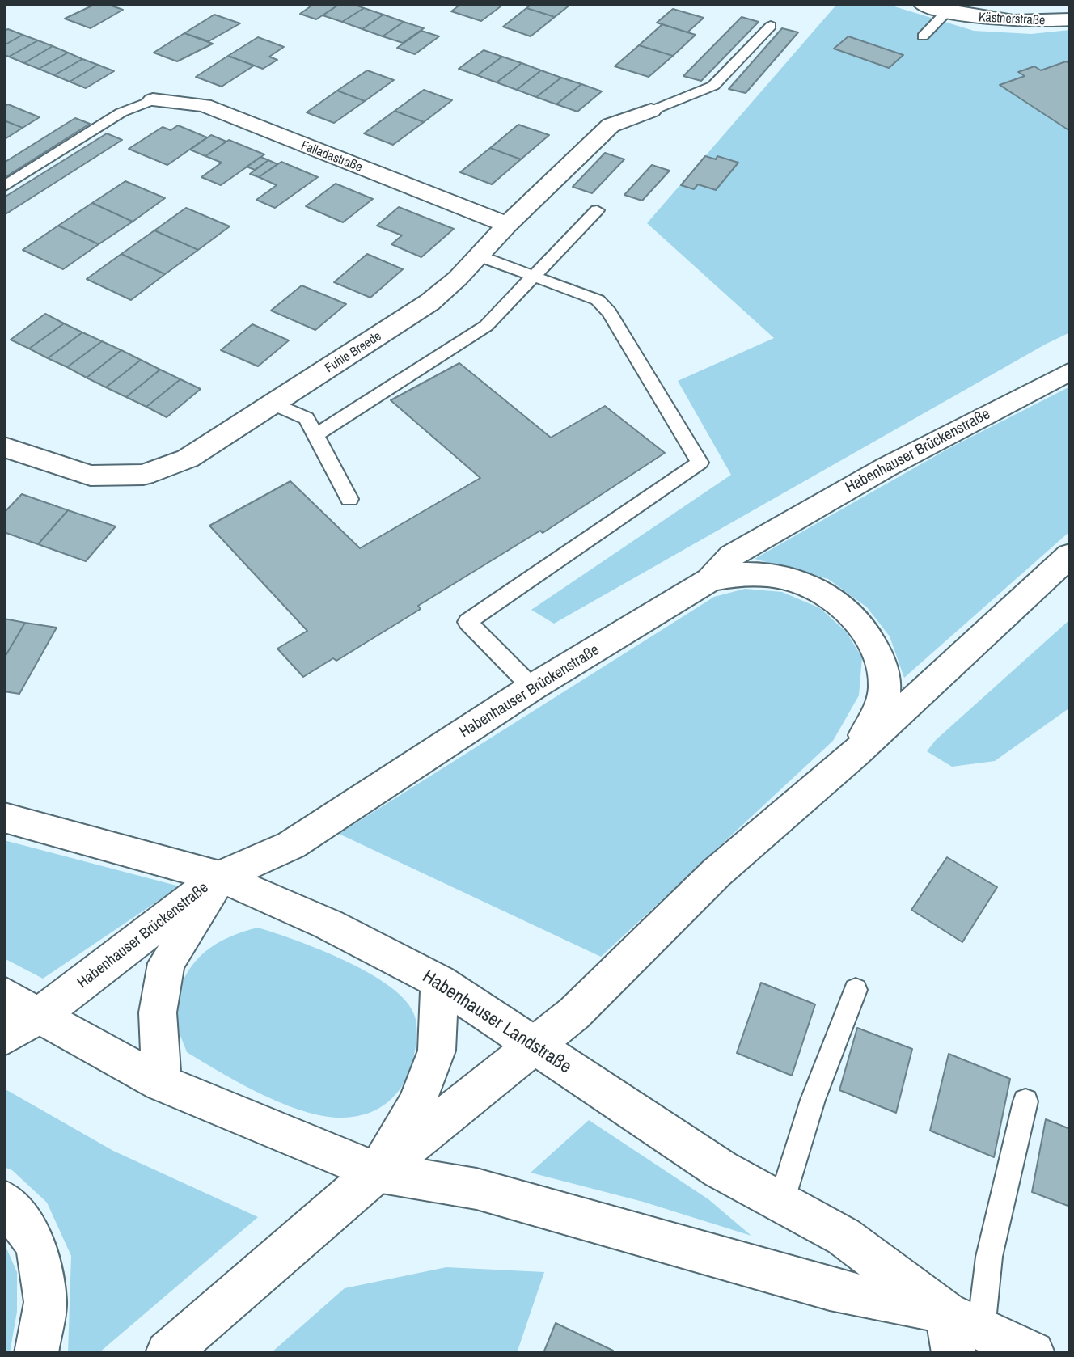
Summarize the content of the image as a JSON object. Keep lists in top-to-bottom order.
{
  "streets": {
    "street": [
      "Kästnerstraße",
      "Falladastraße",
      "Fuhle Breede",
      "Habenhauser Brückenstraße",
      "Habenhauser Landstraße"
    ]
  },
  "crossings": [
    ["Falladastraße", "Fuhle Breede"],
    ["Habenhauser Brückenstraße", "Habenhauser Landstraße"]
  ]
}
